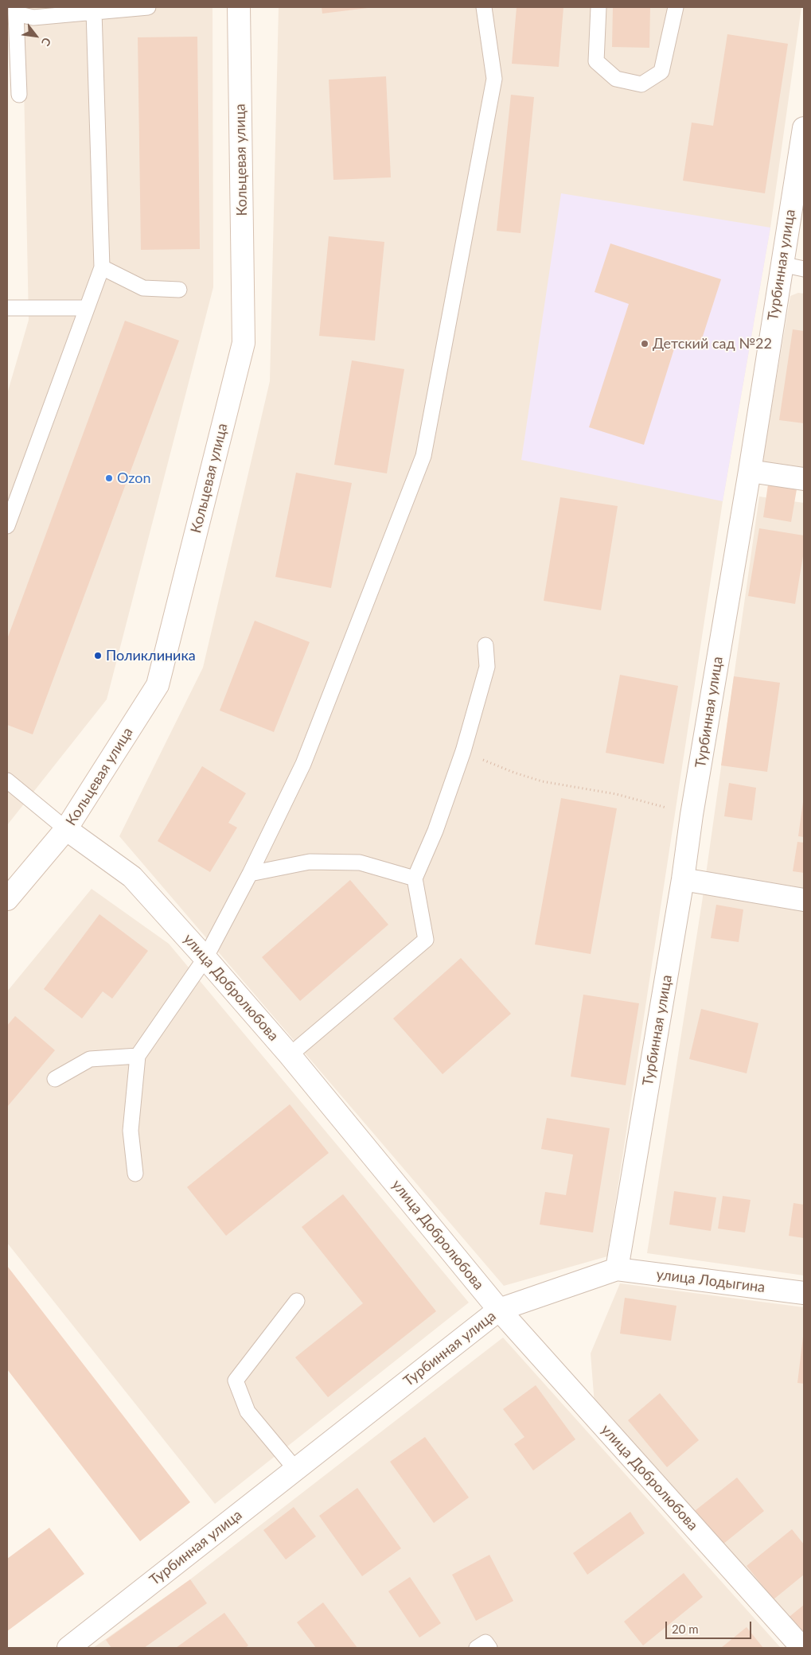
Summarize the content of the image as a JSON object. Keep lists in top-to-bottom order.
{
  "streets": {
    "street": [
      "Кольцевая улица",
      "Турбинная улица",
      "улица Добролюбова",
      "улица Лодыгина"
    ]
  },
  "crossings": [
    ["Кольцевая улица", "улица Добролюбова"],
    ["Турбинная улица", "улица Добролюбова"],
    ["Турбинная улица", "улица Лодыгина"]
  ],
  "places": ["Детский сад №22", "Ozon", "Поликлиника"],
  "scale_bar": "20 m",
  "north": "bottom right"
}
